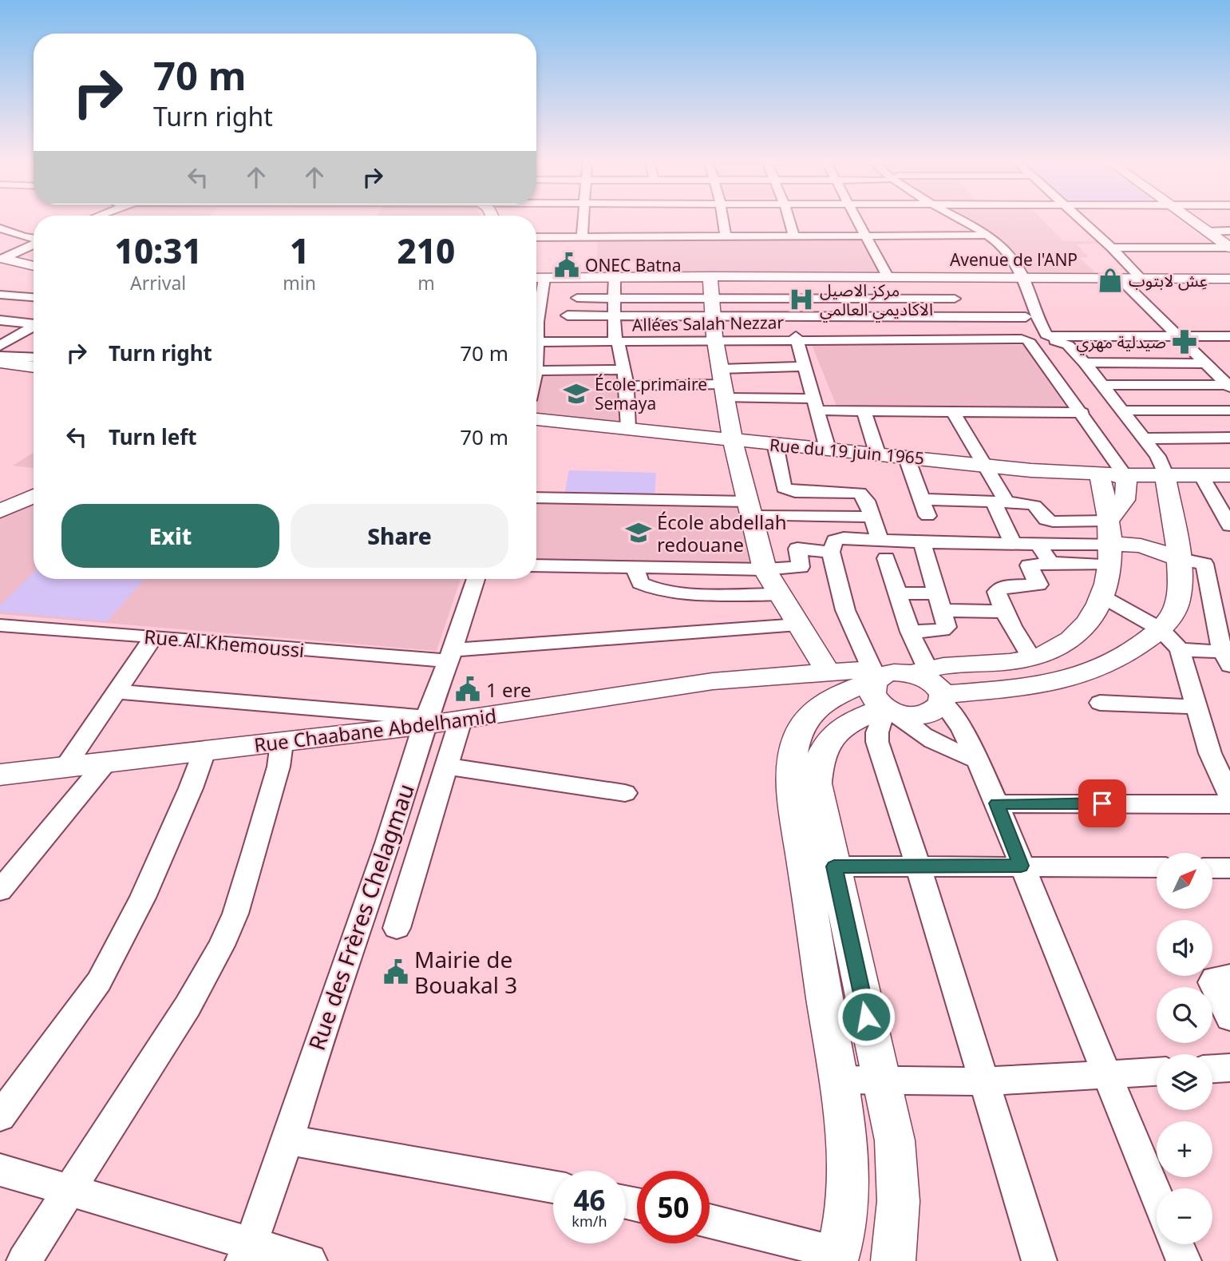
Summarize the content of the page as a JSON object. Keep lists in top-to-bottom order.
{
  "streets": {
    "main road": ["Avenue de l'ANP", "Rue du 19 juin 1965", "Rue Chaabane Abdelhamid"],
    "street": ["Allées Salah Nezzar", "Rue Al Khemoussi", "Rue des Frères Chelagmau"]
  },
  "crossings": [
    ["Rue Al Khemoussi", "Rue des Frères Chelagmau"],
    ["Rue Chaabane Abdelhamid", "Rue des Frères Chelagmau"]
  ],
  "places": {
    "public building": ["ONEC Batna", "1 ere", "Mairie de Bouakal 3"],
    "shop": ["عِش لابتوب"],
    "hospital": ["مركز الاصيل الاكاديمي العالمي"],
    "pharmacy": ["صيدلية مهري"],
    "school or university": ["École primaire Semaya", "École abdellah redouane"]
  },
  "north": "top right",
  "page": {
    "turn": ["70 m", "Turn right"],
    "eta": [
      "10:31",
      "Arrival",
      "1",
      "min",
      "210",
      "m"
    ],
    "list": [
      {
        "name": "Turn right",
        "value": "70 m"
      },
      {
        "name": "Turn left",
        "value": "70 m"
      }
    ],
    "buttons": ["Exit", "Share"],
    "map_buttons": ["+", "−"],
    "speed": "46 km/h",
    "limit": "50"
  }
}
